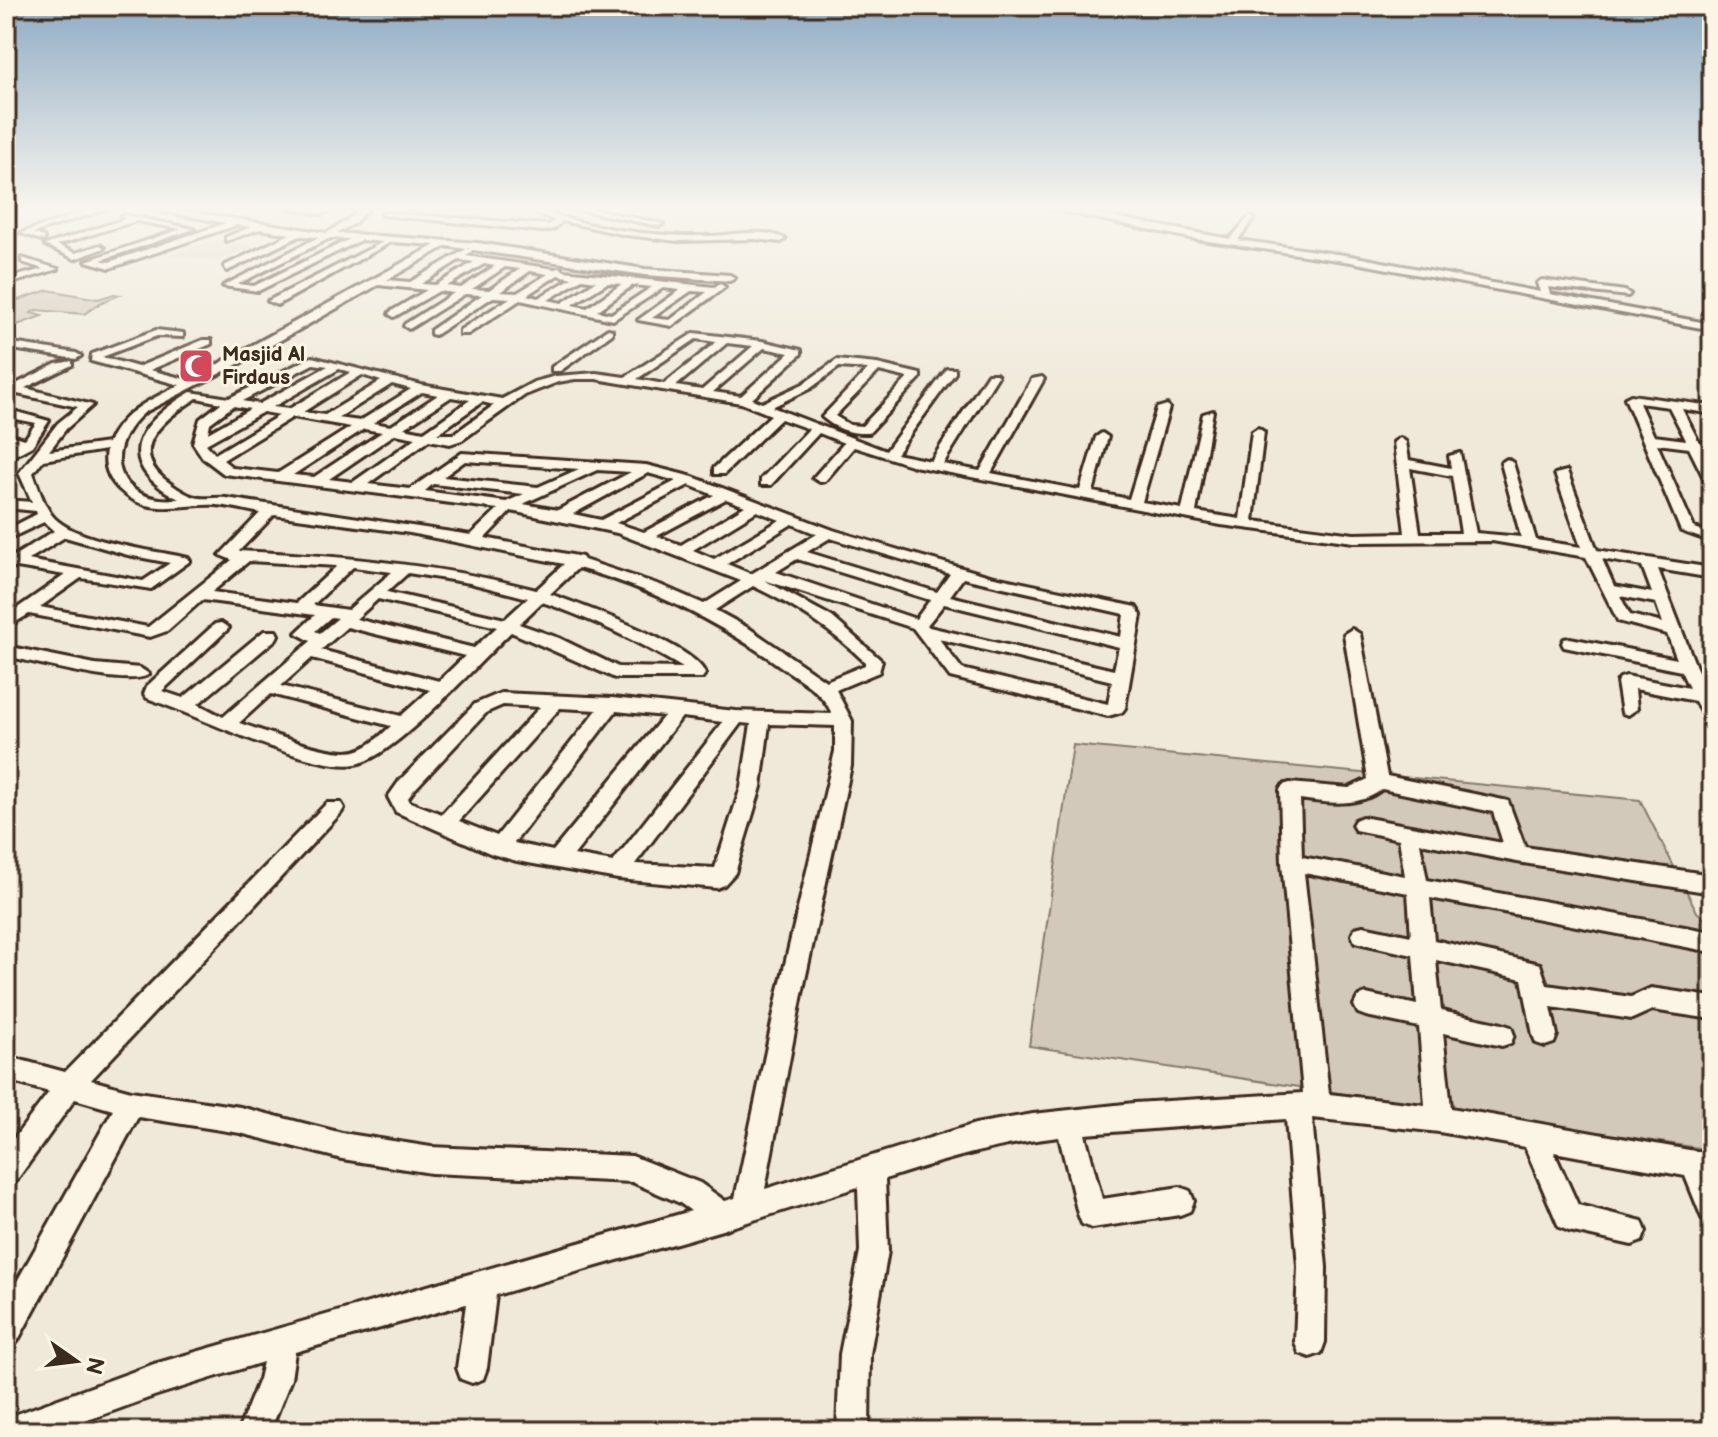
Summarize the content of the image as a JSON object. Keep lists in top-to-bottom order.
{
  "places": {
    "mosque": ["Masjid Al Firdaus"]
  },
  "north": "right"
}
